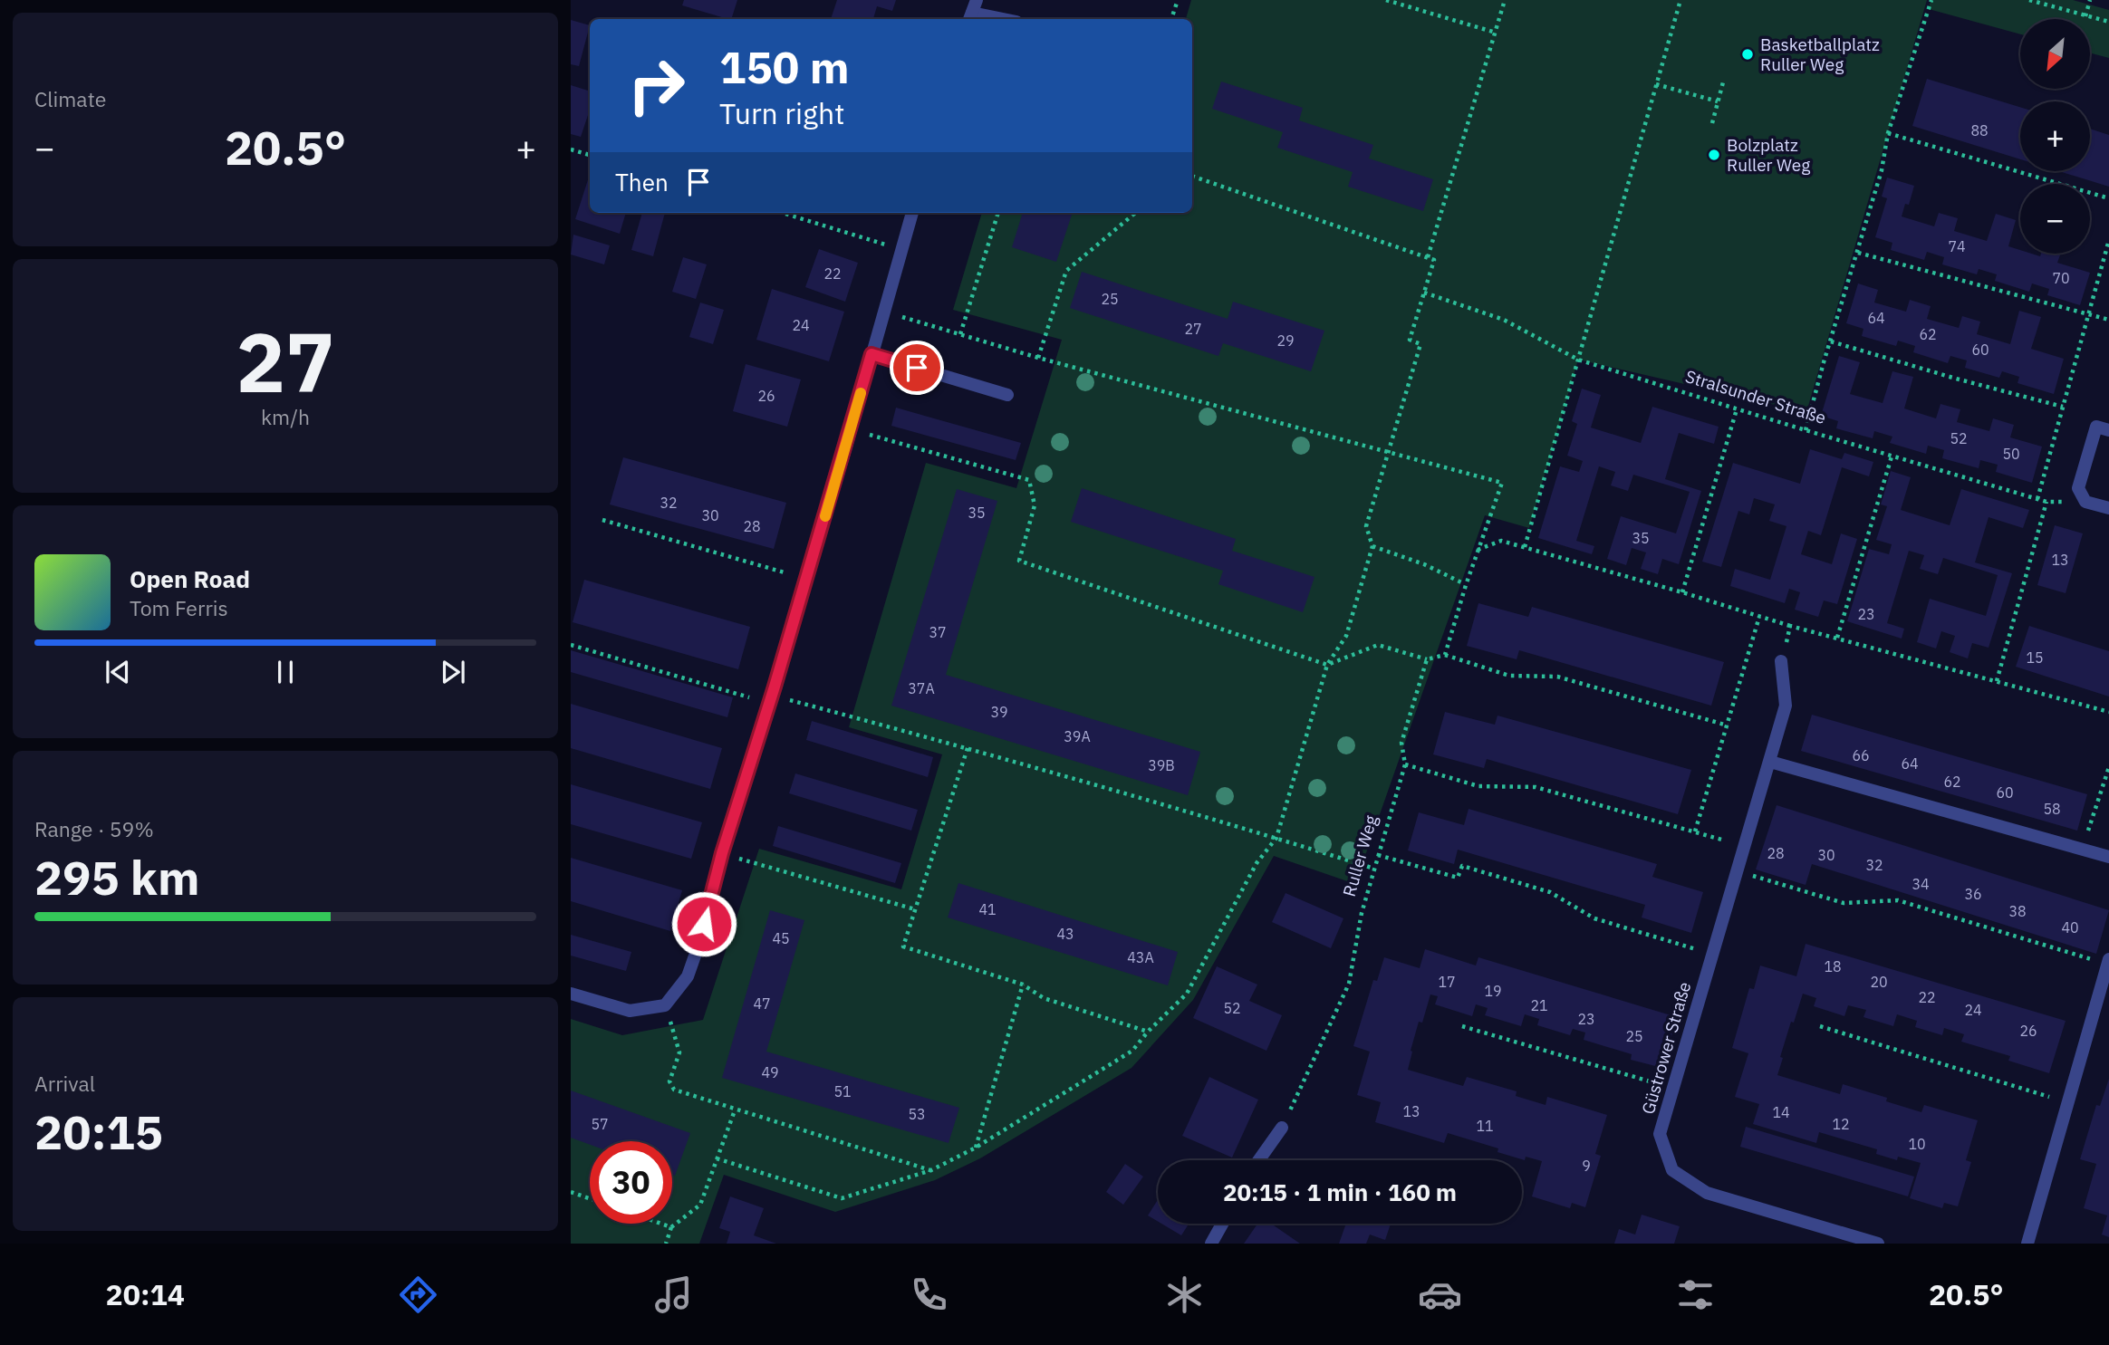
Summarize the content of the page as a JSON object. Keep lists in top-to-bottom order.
{
  "streets": {
    "street": ["Güstrower Straße"],
    "path": ["Stralsunder Straße", "Ruller Weg"]
  },
  "places": ["Basketballplatz Ruller Weg", "Bolzplatz Ruller Weg"],
  "house_numbers": [
    "88",
    "74",
    "22",
    "70",
    "25",
    "64",
    "24",
    "27",
    "62",
    "29",
    "60",
    "26",
    "52",
    "50",
    "32",
    "35",
    "30",
    "28",
    "35",
    "13",
    "23",
    "37",
    "15",
    "37A",
    "39",
    "39A",
    "66",
    "64",
    "39B",
    "62",
    "60",
    "58",
    "28",
    "30",
    "32",
    "34",
    "36",
    "41",
    "38",
    "40",
    "43",
    "45",
    "43A",
    "18",
    "17",
    "20",
    "19",
    "22",
    "47",
    "21",
    "52",
    "24",
    "23",
    "26",
    "25",
    "49",
    "51",
    "13",
    "14",
    "53",
    "57",
    "12",
    "11",
    "10",
    "9"
  ],
  "north": "bottom left",
  "page": {
    "tile": [
      "Climate",
      ["27", "km/h"],
      ["Range · 59%", "295 km"],
      ["Arrival", "20:15"]
    ],
    "map_buttons": ["+", "−"],
    "turn": ["150 m", "Turn right"],
    "heat": ["−", "20.5°", "+"],
    "then": "Then",
    "song": ["Open Road", "Tom Ferris"],
    "limit": "30",
    "trip": "20:15 · 1 min · 160 m",
    "tabs": ["20:14", "20.5°"]
  }
}
